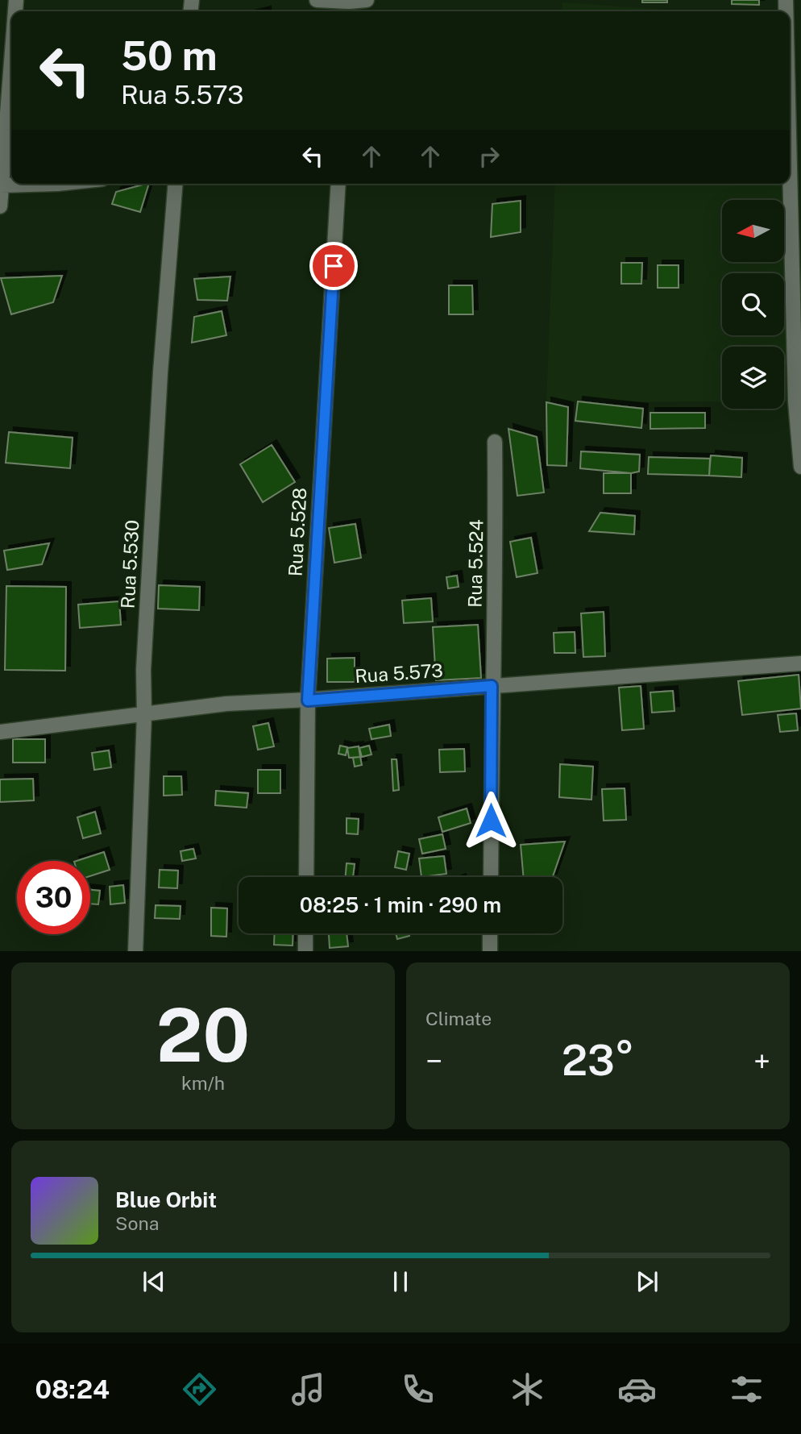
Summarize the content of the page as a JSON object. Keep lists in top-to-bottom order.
{
  "streets": {
    "street": [
      "Rua 5.528",
      "Rua 5.524",
      "Rua 5.530",
      "Rua 5.573"
    ]
  },
  "crossings": [
    ["Rua 5.528", "Rua 5.573"],
    ["Rua 5.524", "Rua 5.573"],
    ["Rua 5.530", "Rua 5.573"]
  ],
  "north": "left",
  "page": {
    "turn": ["50 m", "Rua 5.573"],
    "limit": "30",
    "trip": "08:25 · 1 min · 290 m",
    "tile": [
      ["20", "km/h"],
      "Climate"
    ],
    "heat": ["−", "23°", "+"],
    "song": ["Blue Orbit", "Sona"],
    "tabs": "08:24"
  }
}
